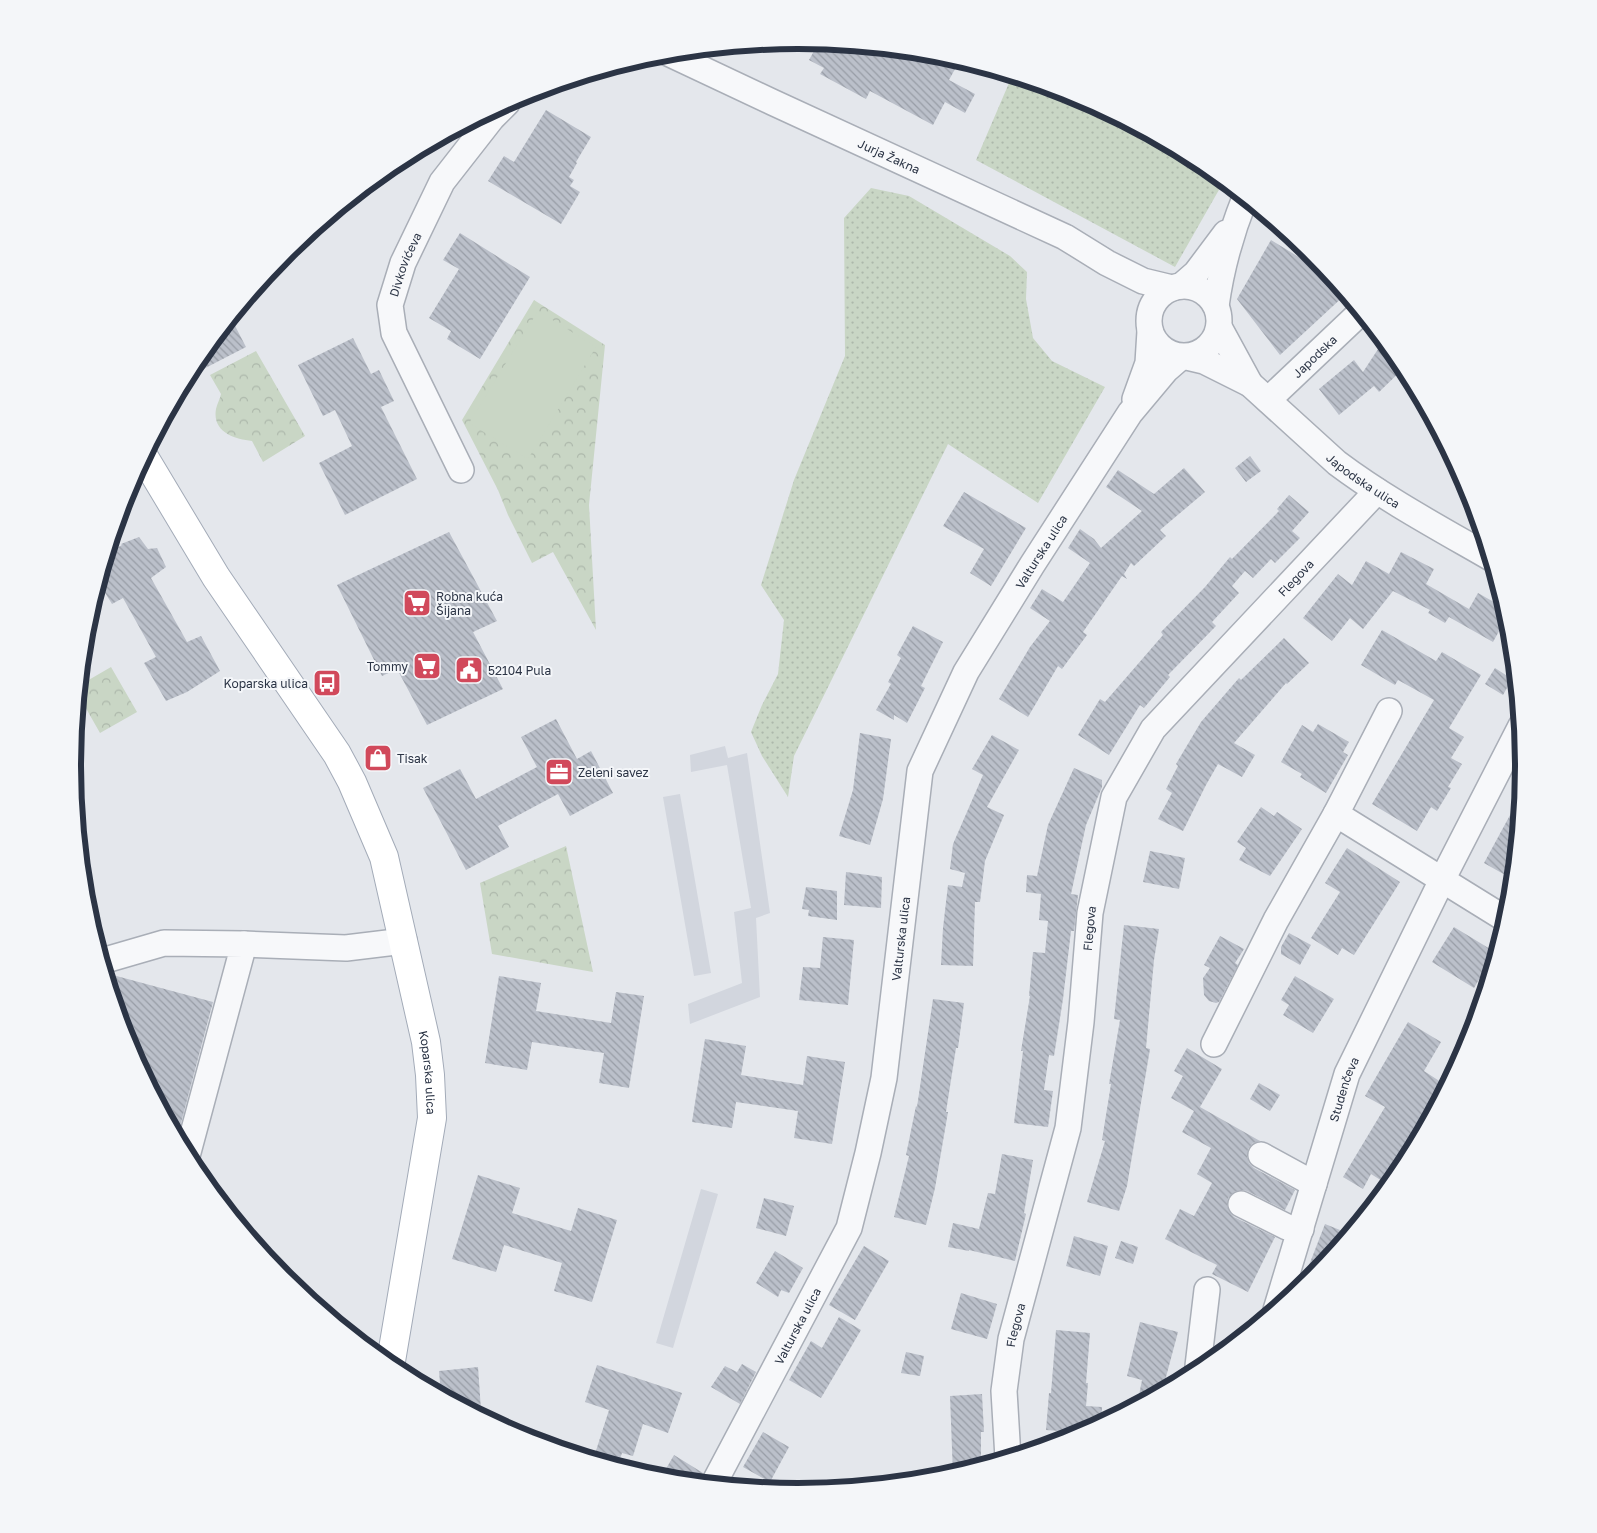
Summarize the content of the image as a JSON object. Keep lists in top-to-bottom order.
{
  "streets": {
    "main road": ["Koparska ulica"],
    "street": [
      "Jurja Žakna",
      "Divkovićeva",
      "Japodska",
      "Japodska ulica",
      "Valturska ulica",
      "Flegova",
      "Studenčeva"
    ]
  },
  "crossings": [
    ["Jurja Žakna", "Japodska ulica"],
    ["Jurja Žakna", "Valturska ulica"],
    ["Japodska", "Japodska ulica"],
    ["Japodska ulica", "Valturska ulica"],
    ["Japodska ulica", "Flegova"]
  ],
  "places": {
    "supermarket": ["Robna kuća Šijana", "Tommy"],
    "public building": ["52104 Pula"],
    "bus stop": ["Koparska ulica"],
    "shop": ["Tisak"],
    "office": ["Zeleni savez"]
  }
}
